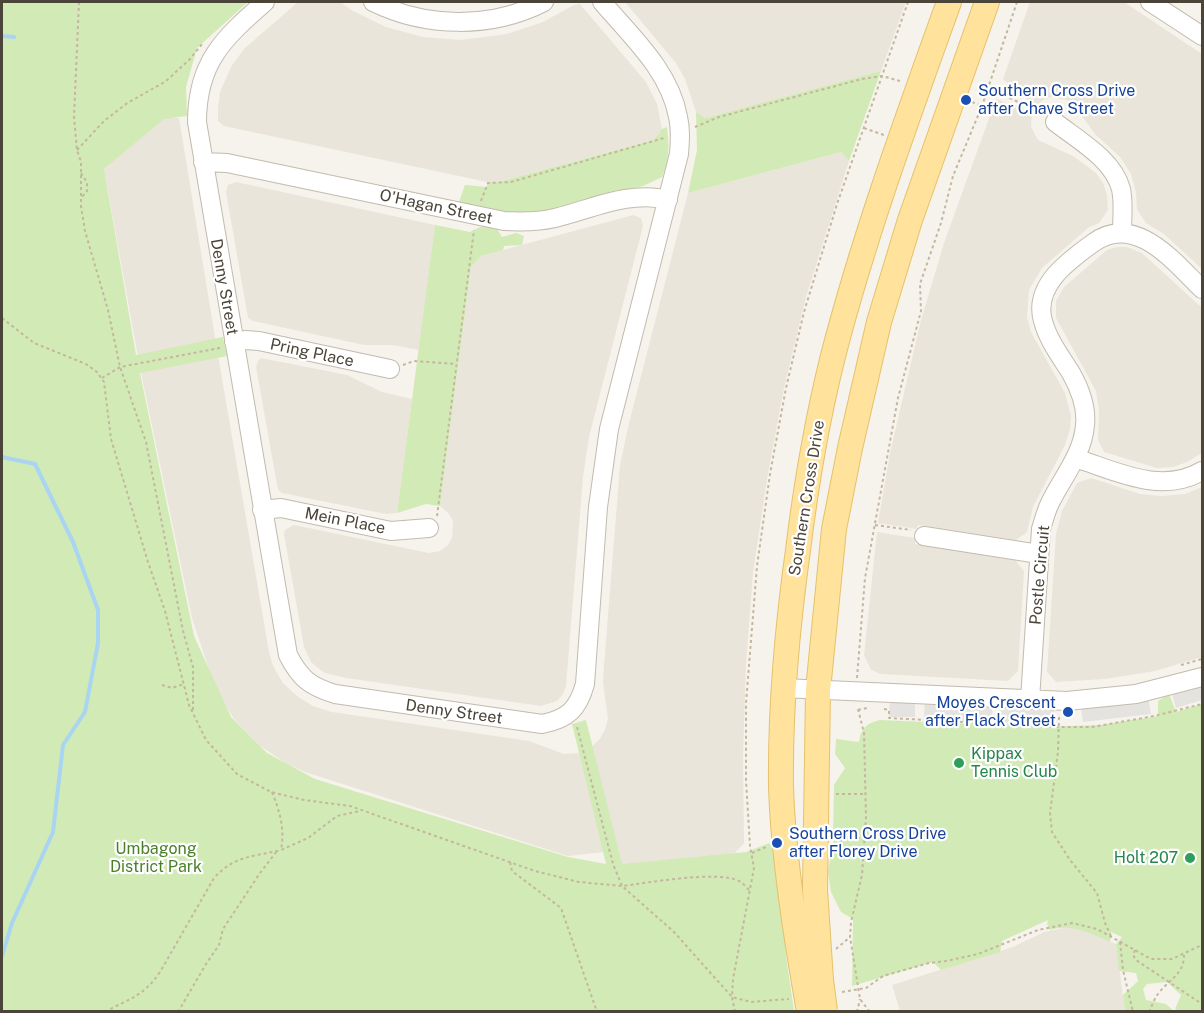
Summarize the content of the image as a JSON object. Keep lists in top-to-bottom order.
{
  "streets": {
    "main road": ["Southern Cross Drive"],
    "street": [
      "O'Hagan Street",
      "Denny Street",
      "Pring Place",
      "Mein Place",
      "Postle Circuit"
    ]
  },
  "crossings": [
    ["O'Hagan Street", "Denny Street"],
    ["Denny Street", "Pring Place"],
    ["Denny Street", "Mein Place"]
  ],
  "parks": ["Umbagong District Park"],
  "places": [
    "Southern Cross Drive after Chave Street",
    "Moyes Crescent after Flack Street",
    "Kippax Tennis Club",
    "Southern Cross Drive after Florey Drive",
    "Holt 207"
  ]
}
